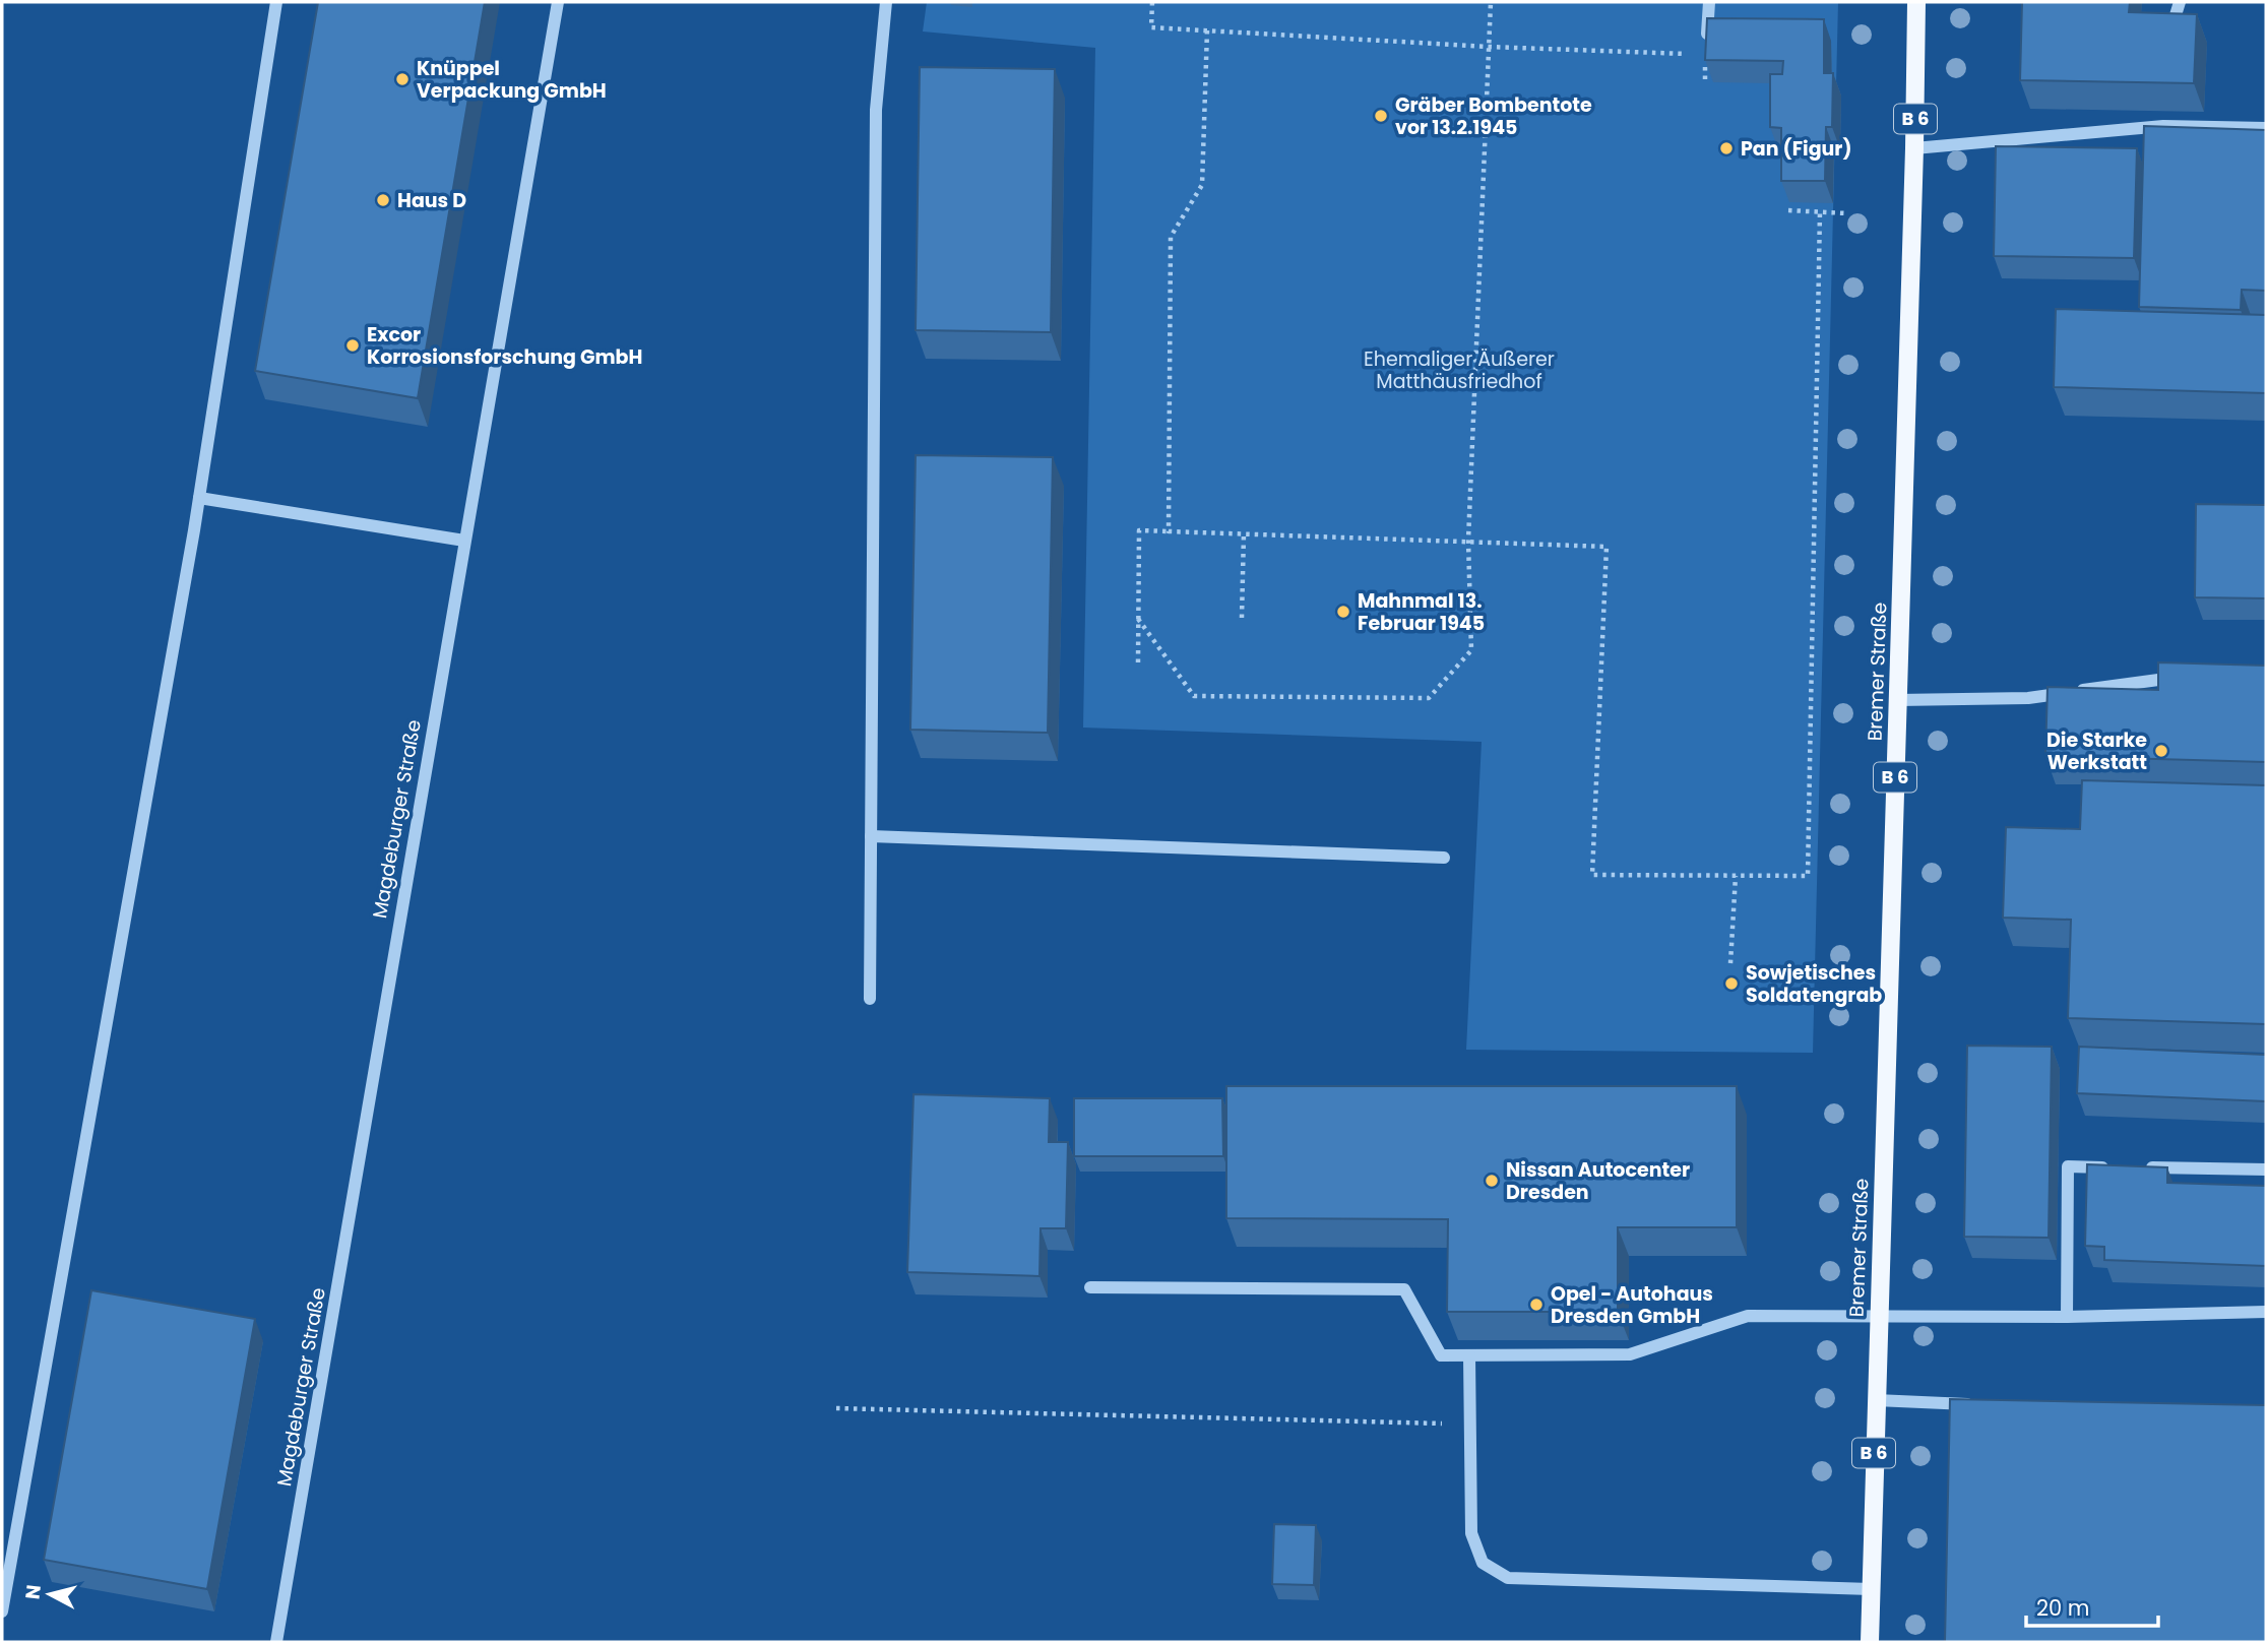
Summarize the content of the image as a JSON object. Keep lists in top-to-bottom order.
{
  "streets": {
    "main road": ["B 6", "Bremer Straße"],
    "street": ["Magdeburger Straße"]
  },
  "parks": ["Ehemaliger Äußerer Matthäusfriedhof"],
  "places": [
    "Knüppel Verpackung GmbH",
    "Gräber Bombentote vor 13.2.1945",
    "Pan (Figur)",
    "Haus D",
    "Excor Korrosionsforschung GmbH",
    "Mahnmal 13. Februar 1945",
    "Die Starke Werkstatt",
    "Sowjetisches Soldatengrab",
    "Nissan Autocenter Dresden",
    "Opel - Autohaus Dresden GmbH"
  ],
  "scale_bar": "20 m",
  "north": "left"
}
